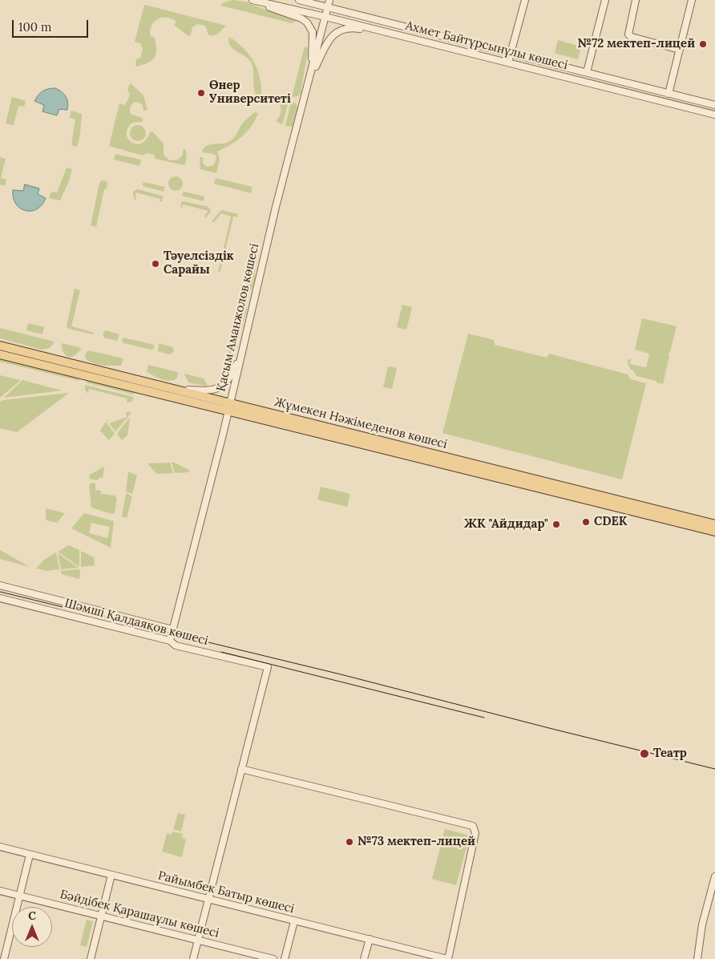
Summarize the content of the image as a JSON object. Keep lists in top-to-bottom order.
{
  "streets": {
    "main road": ["Жұмекен Нәжімеденов көшесі"],
    "street": [
      "Ахмет Байтұрсынұлы көшесі",
      "Қасым Аманжолов көшесі",
      "Шәмші Қалдаяқов көшесі",
      "Райымбек Батыр көшесі",
      "Бәйдібек Қарашаұлы көшесі"
    ]
  },
  "crossings": [
    ["Ахмет Байтұрсынұлы көшесі", "Қасым Аманжолов көшесі"],
    ["Қасым Аманжолов көшесі", "Жұмекен Нәжімеденов көшесі"],
    ["Қасым Аманжолов көшесі", "Шәмші Қалдаяқов көшесі"]
  ],
  "places": [
    "№72 мектеп-лицей",
    "Өнер Университеті",
    "Тәуелсіздік Сарайы",
    "CDEK",
    "ЖК \"Айдидар\"",
    "Театр",
    "№73 мектеп-лицей"
  ],
  "scale_bar": "100 m",
  "north": "top"
}
